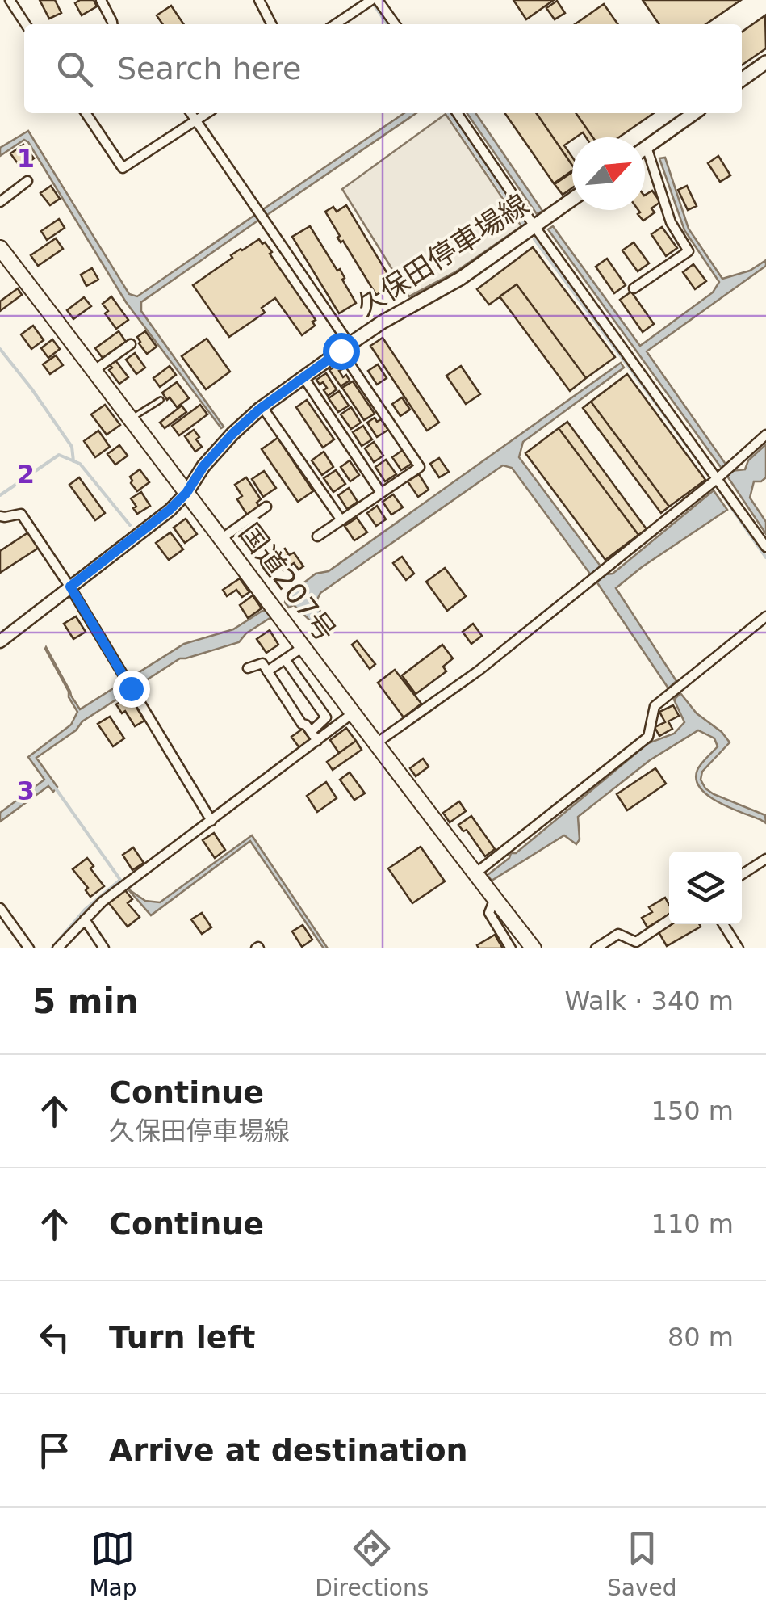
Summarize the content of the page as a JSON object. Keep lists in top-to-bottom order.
{
  "streets": {
    "highway": ["国道207号"],
    "main road": ["久保田停車場線"]
  },
  "crossings": [
    ["久保田停車場線", "国道207号"]
  ],
  "north": "top right",
  "page": {
    "search": "Search here",
    "heading": ["5 min", "Walk · 340 m"],
    "list": [
      ["Continue", "久保田停車場線", "150 m"],
      ["Continue", "110 m"],
      ["Turn left", "80 m"],
      "Arrive at destination"
    ],
    "nav": ["Map", "Directions", "Saved"]
  },
  "grid": {
    "rows": ["1", "2", "3"]
  }
}
